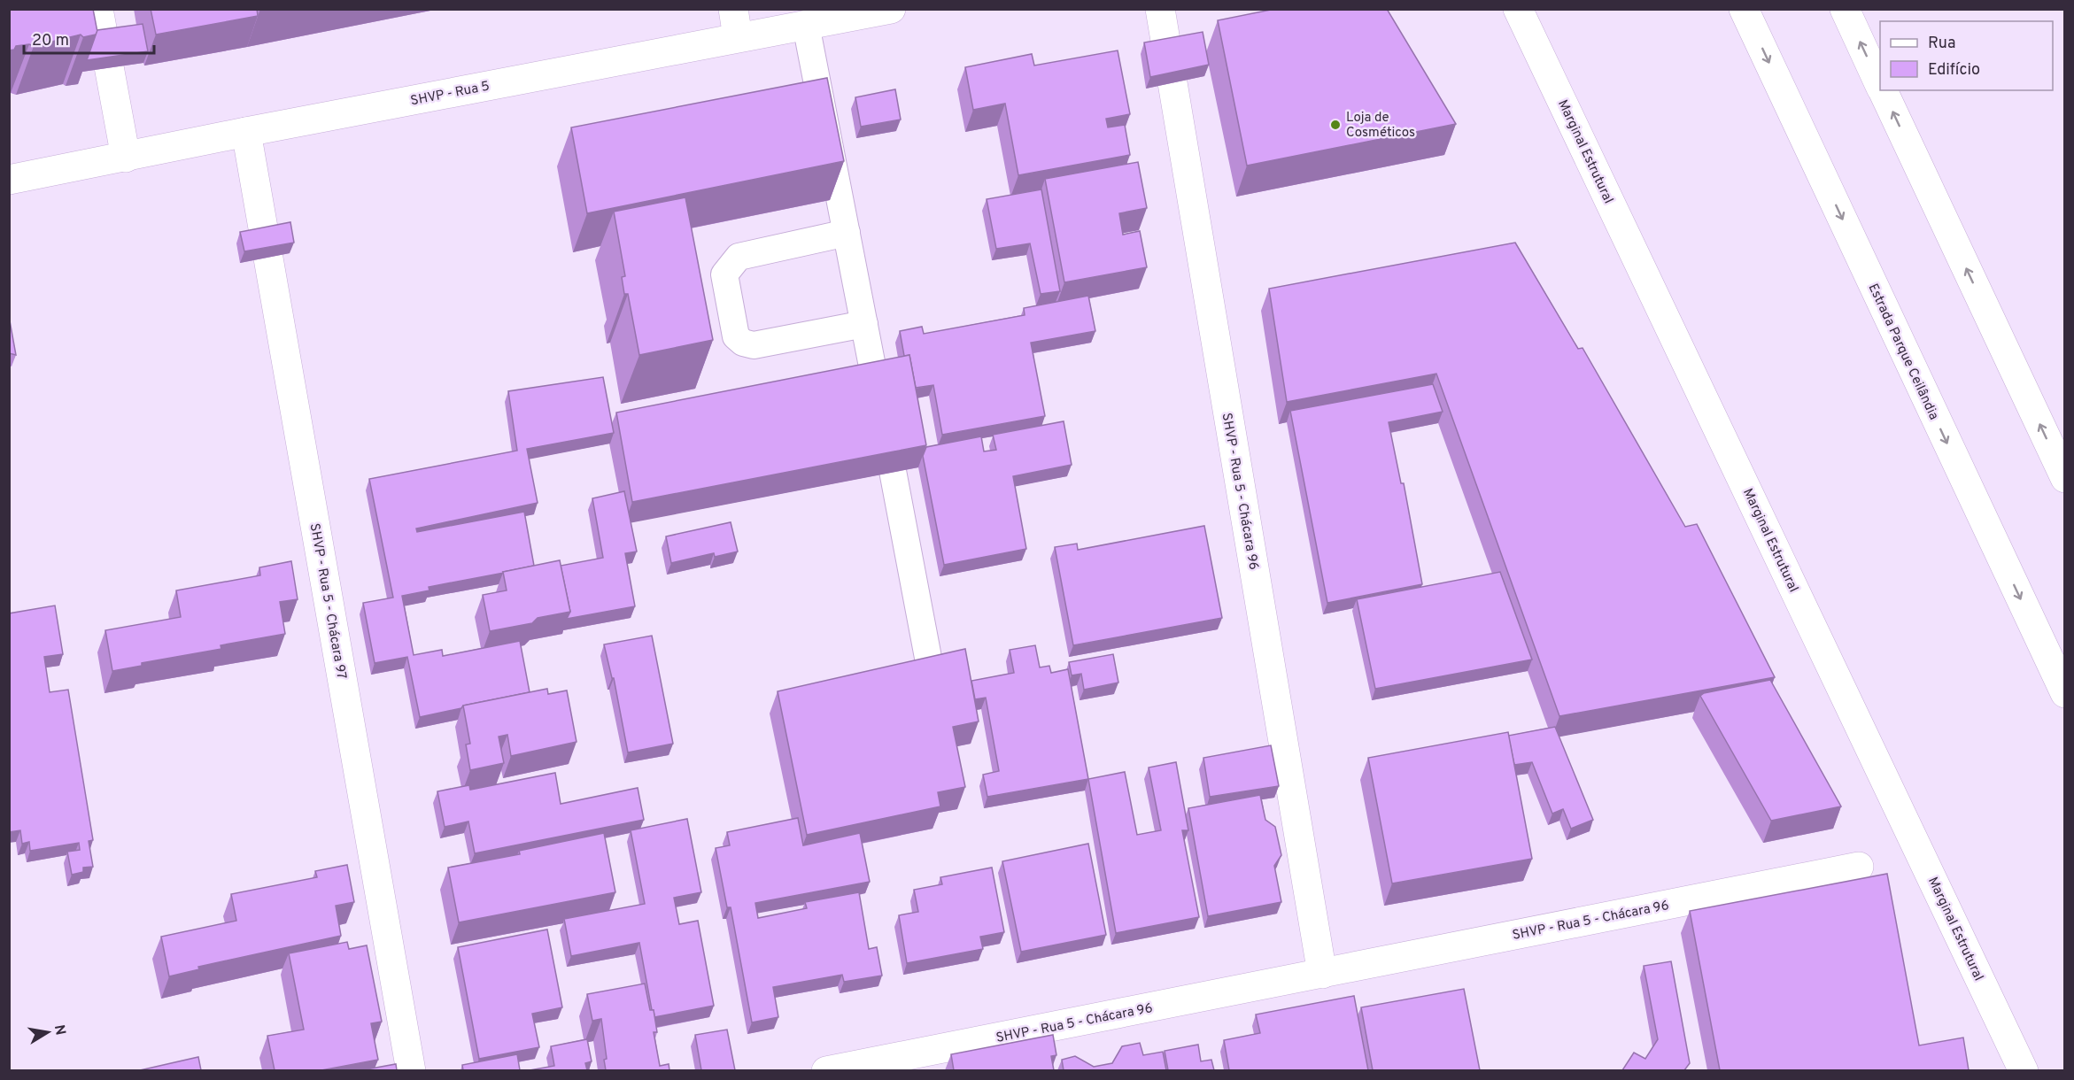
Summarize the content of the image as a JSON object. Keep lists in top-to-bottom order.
{
  "streets": {
    "main road": [
      "SHVP - Rua 5",
      "Marginal Estrutural",
      "Estrada Parque Ceilândia",
      "SHVP - Rua 5 - Chácara 96",
      "SHVP - Rua 5 - Chácara 97"
    ]
  },
  "crossings": [
    ["SHVP - Rua 5", "SHVP - Rua 5 - Chácara 97"]
  ],
  "places": ["Loja de Cosméticos"],
  "legend": ["Rua", "Edifício"],
  "scale_bar": "20 m",
  "north": "right"
}
